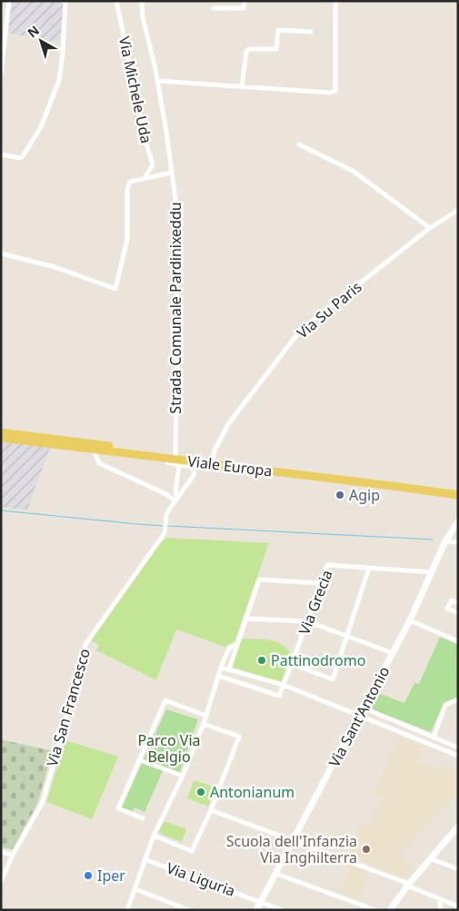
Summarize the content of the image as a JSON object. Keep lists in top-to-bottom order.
{
  "streets": {
    "main road": ["Viale Europa"],
    "street": [
      "Via Michele Uda",
      "Strada Comunale Pardinixeddu",
      "Via Su Paris",
      "Via Grecia",
      "Via San Francesco",
      "Via Sant'Antonio",
      "Via Liguria"
    ]
  },
  "crossings": [
    ["Strada Comunale Pardinixeddu", "Viale Europa"],
    ["Via Su Paris", "Viale Europa"],
    ["Viale Europa", "Via San Francesco"],
    ["Via Grecia", "Via Sant'Antonio"],
    ["Via Sant'Antonio", "Via Liguria"]
  ],
  "parks": ["Parco Via Belgio"],
  "places": [
    "Agip",
    "Pattinodromo",
    "Antonianum",
    "Scuola dell'Infanzia Via Inghilterra",
    "Iper"
  ],
  "north": "top left"
}
